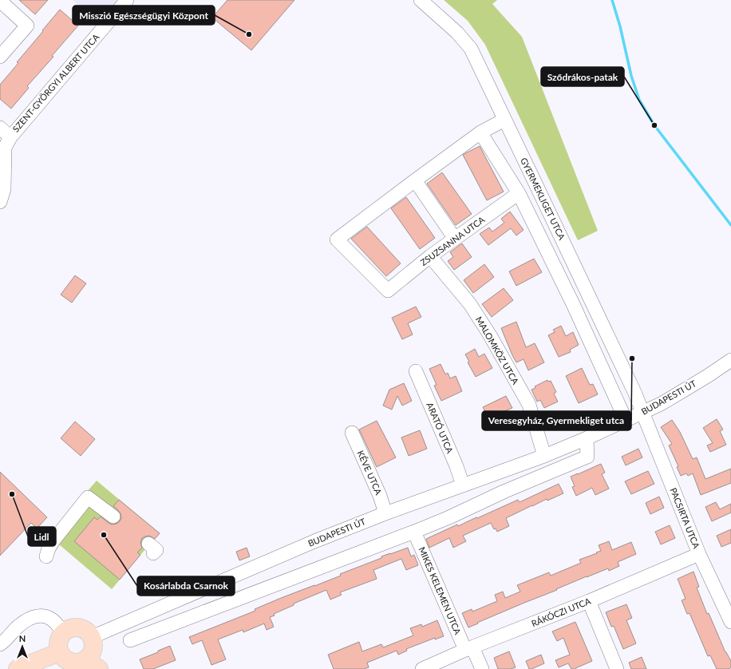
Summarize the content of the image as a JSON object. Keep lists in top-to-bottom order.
{
  "streets": {
    "street": [
      "SZENT-GYÖRGYI ALBERT UTCA",
      "GYERMEKLIGET UTCA",
      "ZSUZSANNA UTCA",
      "MALOMKÖZ UTCA",
      "BUDAPESTI ÚT",
      "ARATÓ UTCA",
      "KÉVE UTCA",
      "PACSIRTA UTCA",
      "MIKES KELEMEN UTCA",
      "RÁKÓCZI UTCA"
    ]
  },
  "crossings": [
    ["GYERMEKLIGET UTCA", "BUDAPESTI ÚT"],
    ["GYERMEKLIGET UTCA", "PACSIRTA UTCA"],
    ["ZSUZSANNA UTCA", "MALOMKÖZ UTCA"],
    ["MALOMKÖZ UTCA", "BUDAPESTI ÚT"],
    ["BUDAPESTI ÚT", "ARATÓ UTCA"],
    ["BUDAPESTI ÚT", "KÉVE UTCA"],
    ["BUDAPESTI ÚT", "PACSIRTA UTCA"],
    ["PACSIRTA UTCA", "RÁKÓCZI UTCA"],
    ["MIKES KELEMEN UTCA", "RÁKÓCZI UTCA"]
  ],
  "places": [
    "Misszió Egészségügyi Központ",
    "Sződrákos-patak",
    "Veresegyház, Gyermekliget utca",
    "Lidl",
    "Kosárlabda Csarnok"
  ],
  "north": "top"
}
